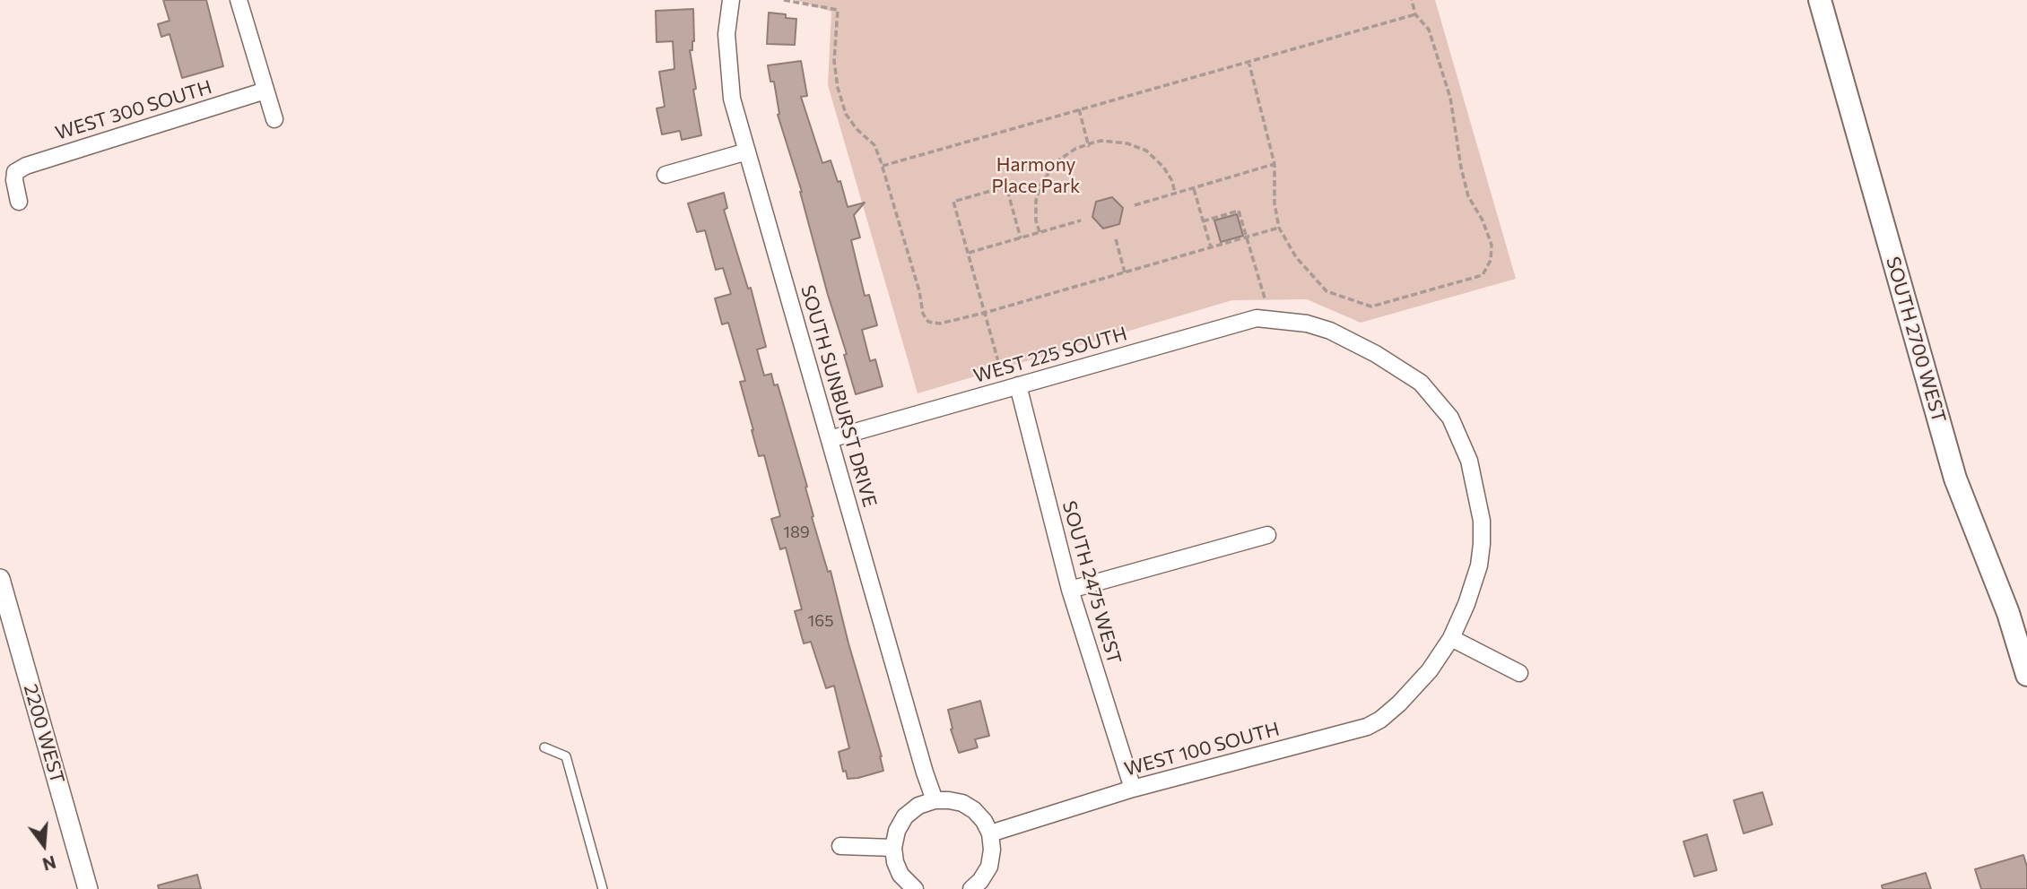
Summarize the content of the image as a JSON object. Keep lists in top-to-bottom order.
{
  "streets": {
    "main road": ["SOUTH 2700 WEST"],
    "street": [
      "WEST 300 SOUTH",
      "WEST 225 SOUTH",
      "SOUTH SUNBURST DRIVE",
      "SOUTH 2475 WEST",
      "2200 WEST",
      "WEST 100 SOUTH"
    ]
  },
  "crossings": [
    ["WEST 225 SOUTH", "SOUTH SUNBURST DRIVE"],
    ["WEST 225 SOUTH", "SOUTH 2475 WEST"],
    ["WEST 225 SOUTH", "WEST 100 SOUTH"],
    ["SOUTH 2475 WEST", "WEST 100 SOUTH"]
  ],
  "parks": ["Harmony Place Park"],
  "house_numbers": ["189", "165"],
  "north": "bottom"
}
